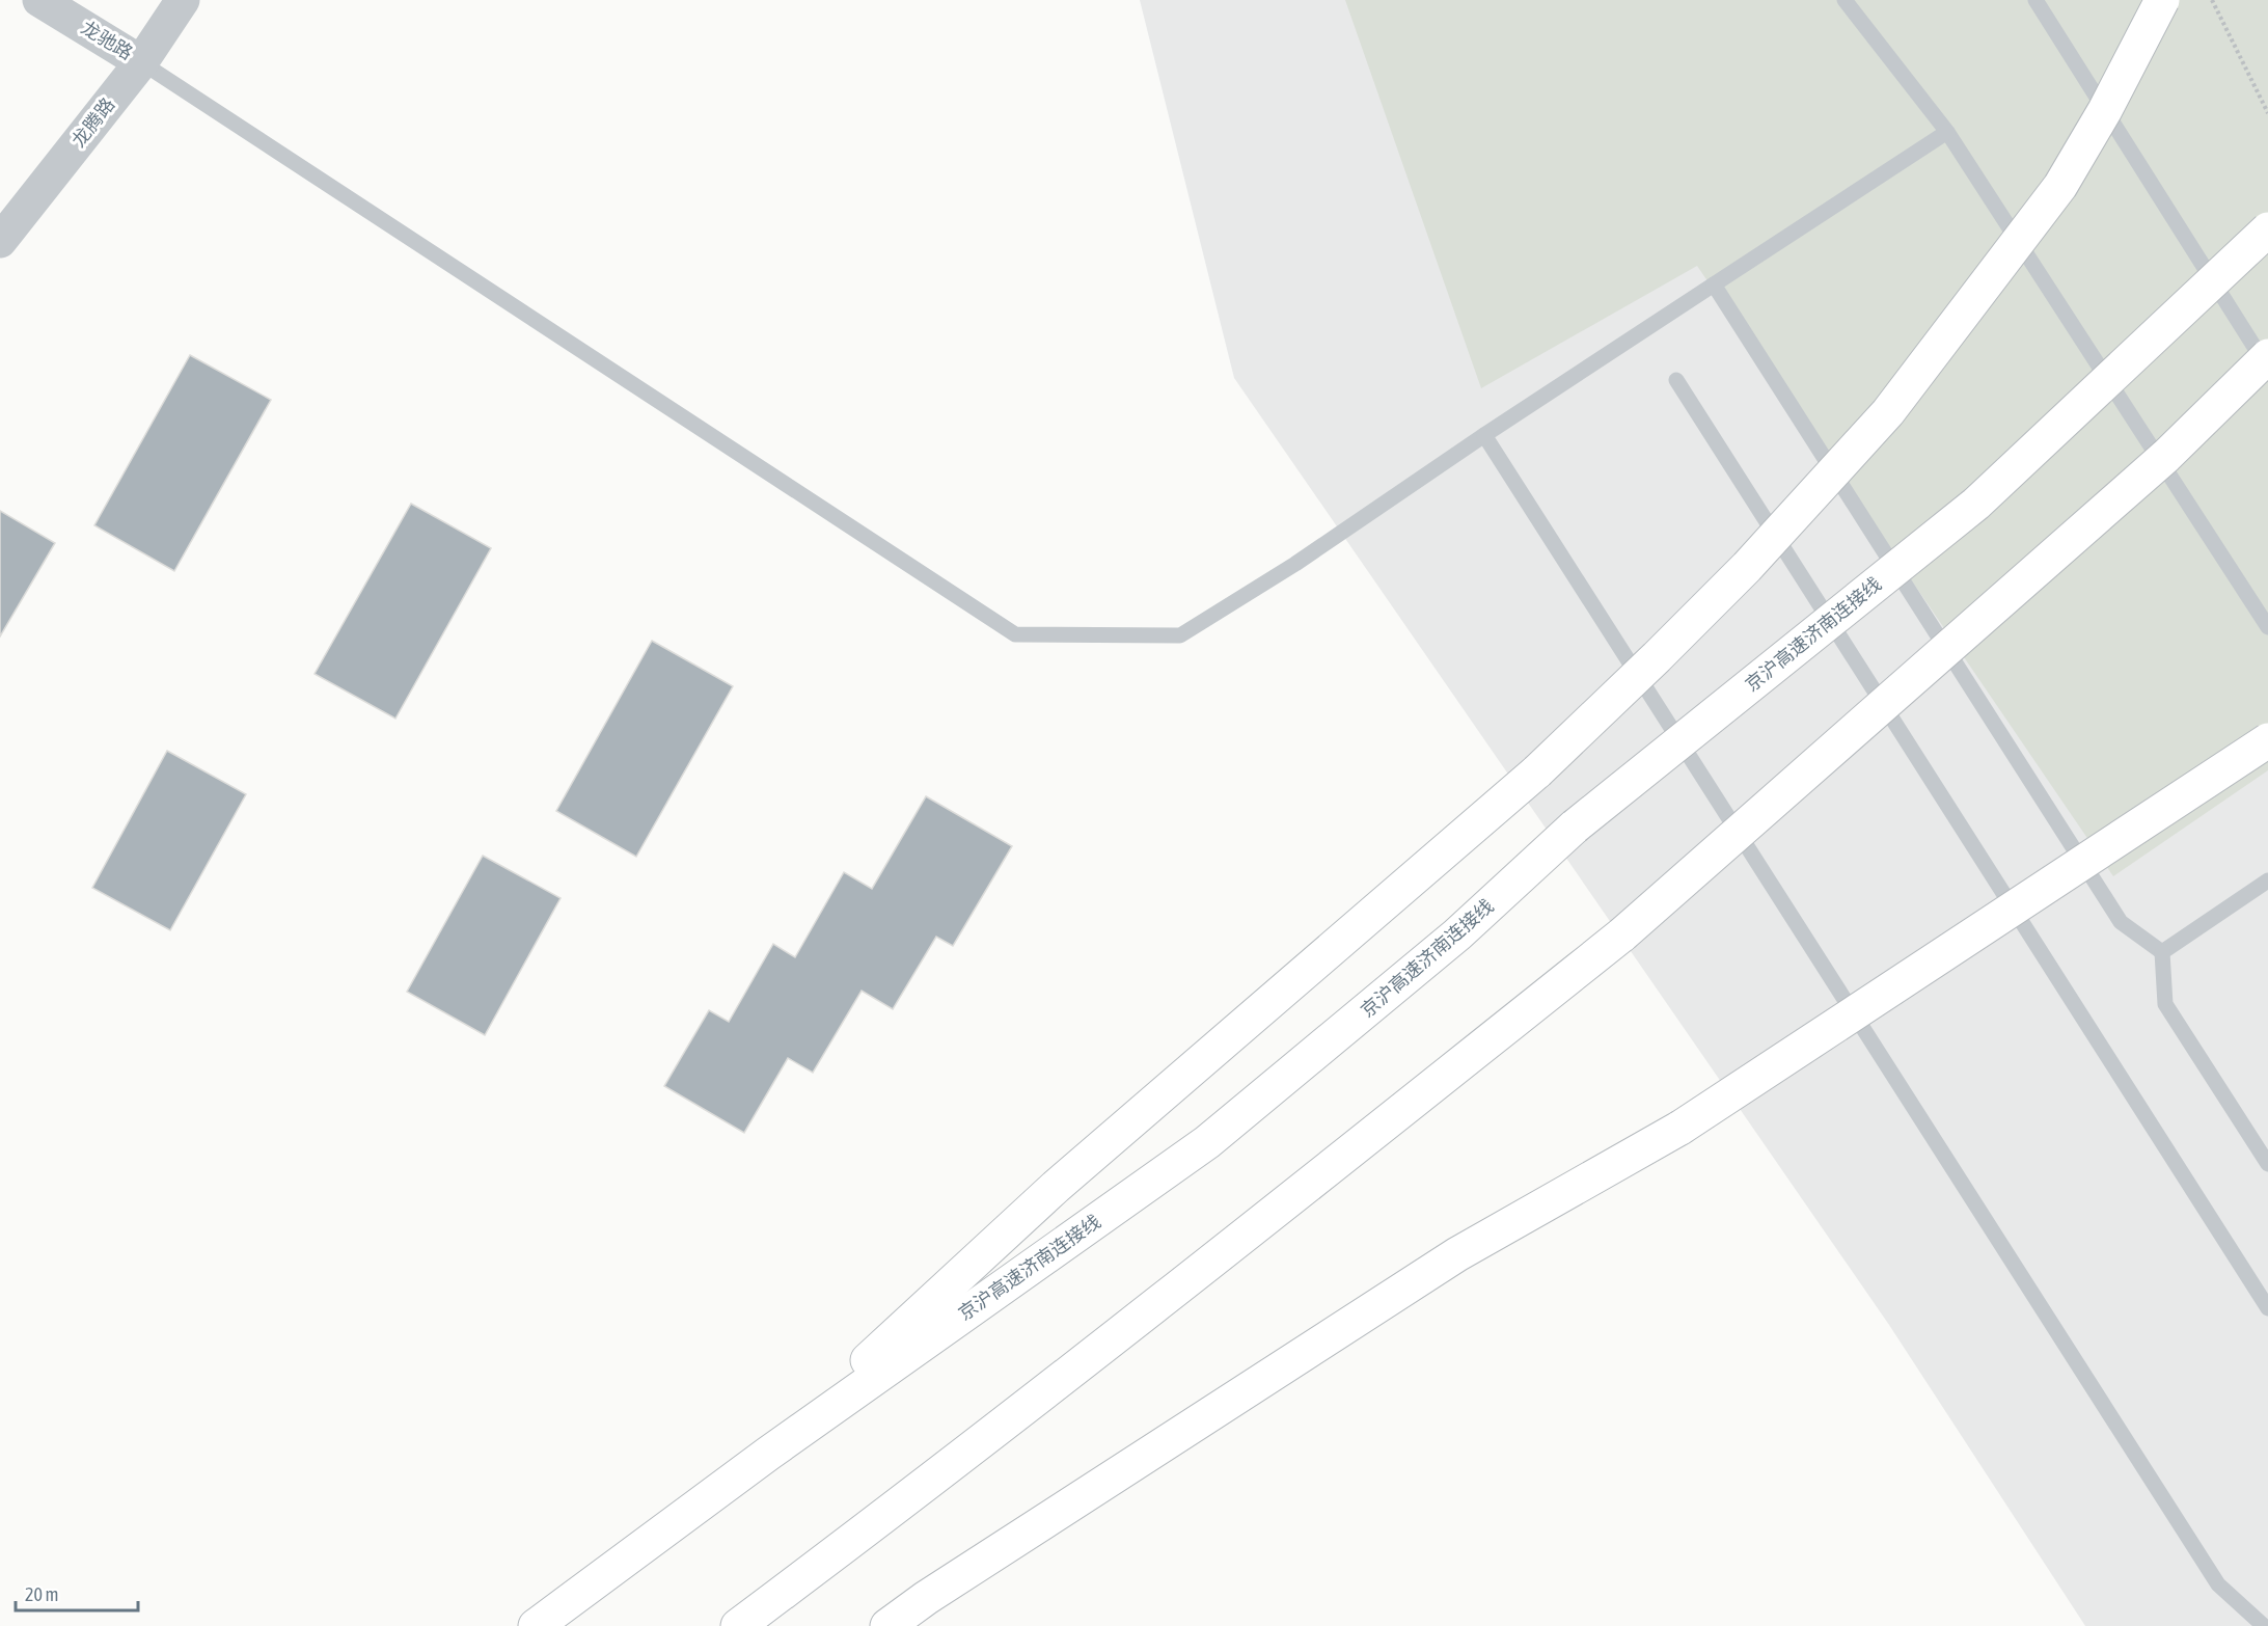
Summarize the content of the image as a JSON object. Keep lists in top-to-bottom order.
{
  "streets": {
    "highway": ["京沪高速济南连接线"],
    "street": ["龙驰路", "龙腾路"]
  },
  "crossings": [
    ["龙驰路", "龙腾路"]
  ],
  "scale_bar": "20 m"
}
